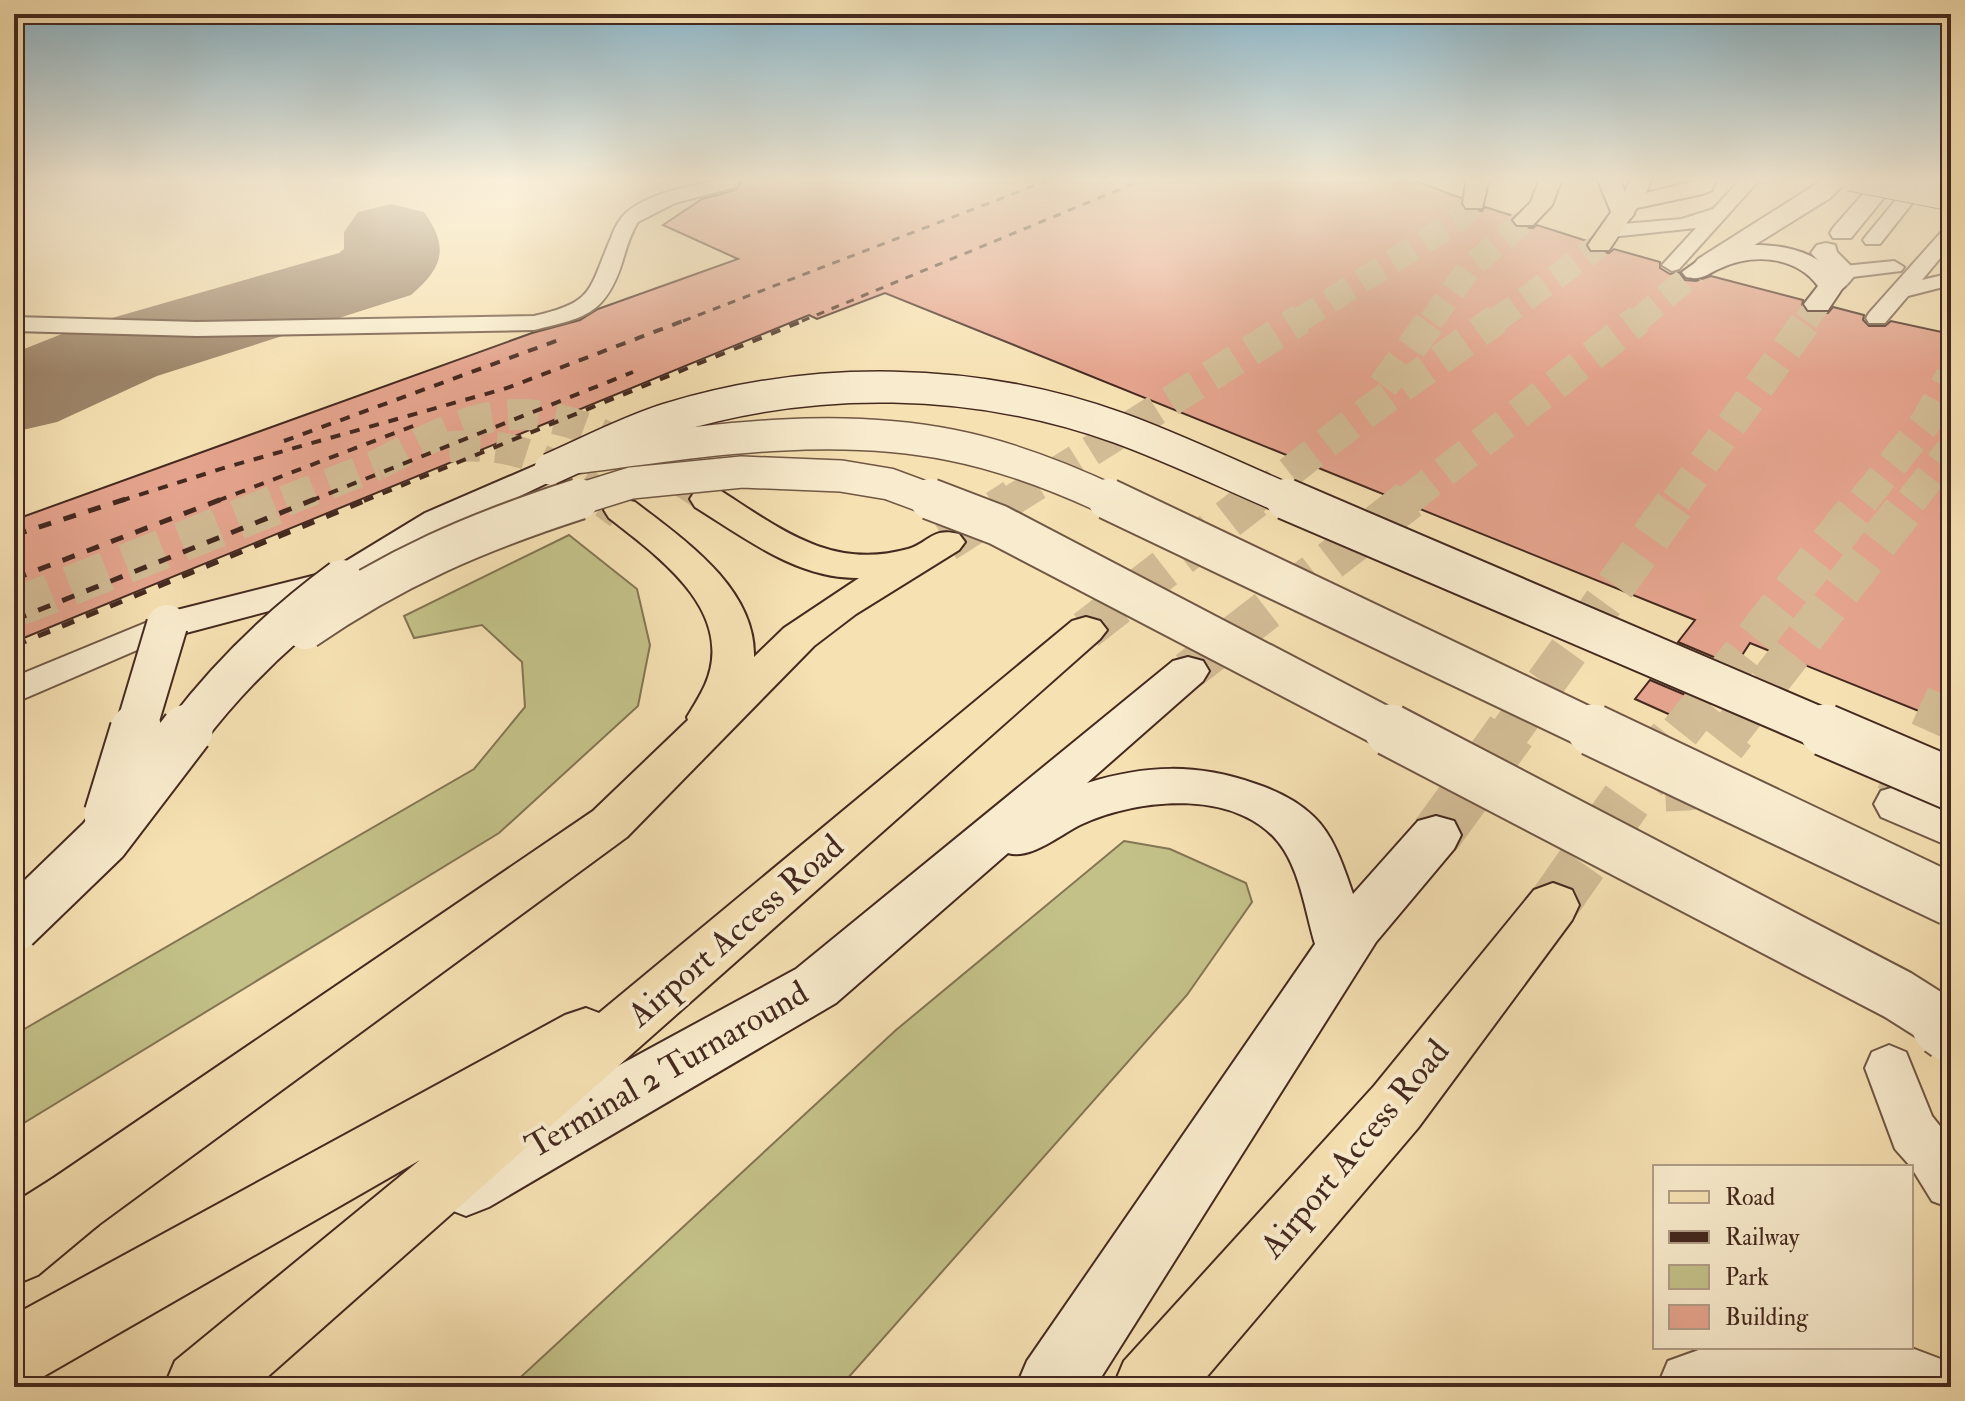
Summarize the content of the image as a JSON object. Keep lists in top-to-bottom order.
{
  "streets": {
    "main road": ["Airport Access Road", "Terminal 2 Turnaround"]
  },
  "crossings": [
    ["Airport Access Road", "Terminal 2 Turnaround"]
  ],
  "legend": [
    "Road",
    "Railway",
    "Park",
    "Building"
  ]
}
